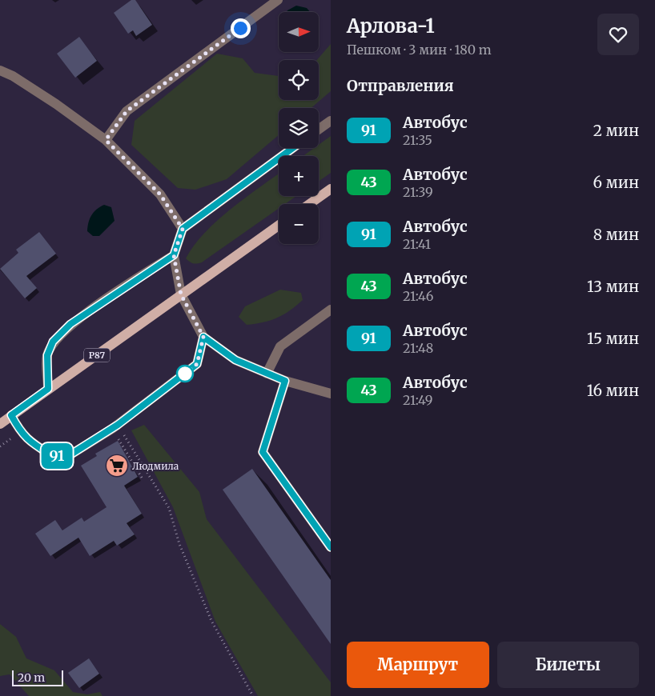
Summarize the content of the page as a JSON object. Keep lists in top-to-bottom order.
{
  "streets": {
    "main road": ["Р87"]
  },
  "places": {
    "supermarket": ["Людмила"]
  },
  "lines": ["bus line 91"],
  "scale_bar": "20 m",
  "north": "right",
  "page": {
    "on_map": "91",
    "heading": [
      ["Арлова-1", "Пешком · 3 мин · 180 m"],
      "Отправления"
    ],
    "map_buttons": ["+", "−"],
    "list": [
      {
        "mark": "91",
        "name": "Автобус",
        "note": "21:35",
        "value": "2 мин"
      },
      {
        "mark": "43",
        "name": "Автобус",
        "note": "21:39",
        "value": "6 мин"
      },
      {
        "mark": "91",
        "name": "Автобус",
        "note": "21:41",
        "value": "8 мин"
      },
      {
        "mark": "43",
        "name": "Автобус",
        "note": "21:46",
        "value": "13 мин"
      },
      {
        "mark": "91",
        "name": "Автобус",
        "note": "21:48",
        "value": "15 мин"
      },
      {
        "mark": "43",
        "name": "Автобус",
        "note": "21:49",
        "value": "16 мин"
      }
    ],
    "buttons": ["Маршрут", "Билеты"],
    "scale": "20 m"
  }
}
